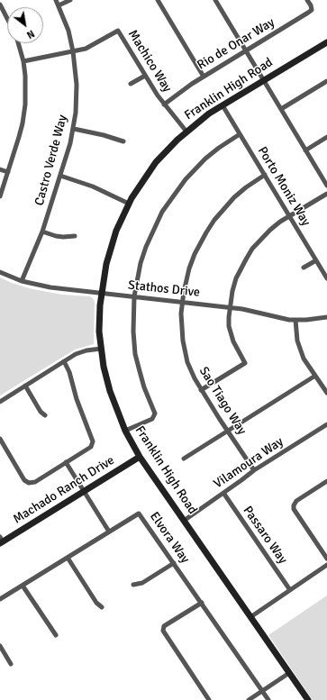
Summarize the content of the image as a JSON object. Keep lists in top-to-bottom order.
{
  "streets": {
    "street": [
      "Rio de Onar Way",
      "Machico Way",
      "Franklin High Road",
      "Castro Verde Way",
      "Porto Moniz Way",
      "Stathos Drive",
      "Sao Tiago Way",
      "Vilamoura Way",
      "Machado Ranch Drive",
      "Passaro Way",
      "Elvora Way"
    ]
  },
  "crossings": [
    ["Rio de Onar Way", "Machico Way"],
    ["Machico Way", "Franklin High Road"],
    ["Machico Way", "Castro Verde Way"],
    ["Franklin High Road", "Porto Moniz Way"],
    ["Franklin High Road", "Stathos Drive"],
    ["Franklin High Road", "Vilamoura Way"],
    ["Franklin High Road", "Machado Ranch Drive"],
    ["Castro Verde Way", "Stathos Drive"],
    ["Porto Moniz Way", "Sao Tiago Way"],
    ["Stathos Drive", "Sao Tiago Way"],
    ["Sao Tiago Way", "Vilamoura Way"],
    ["Vilamoura Way", "Passaro Way"]
  ],
  "north": "bottom right"
}
